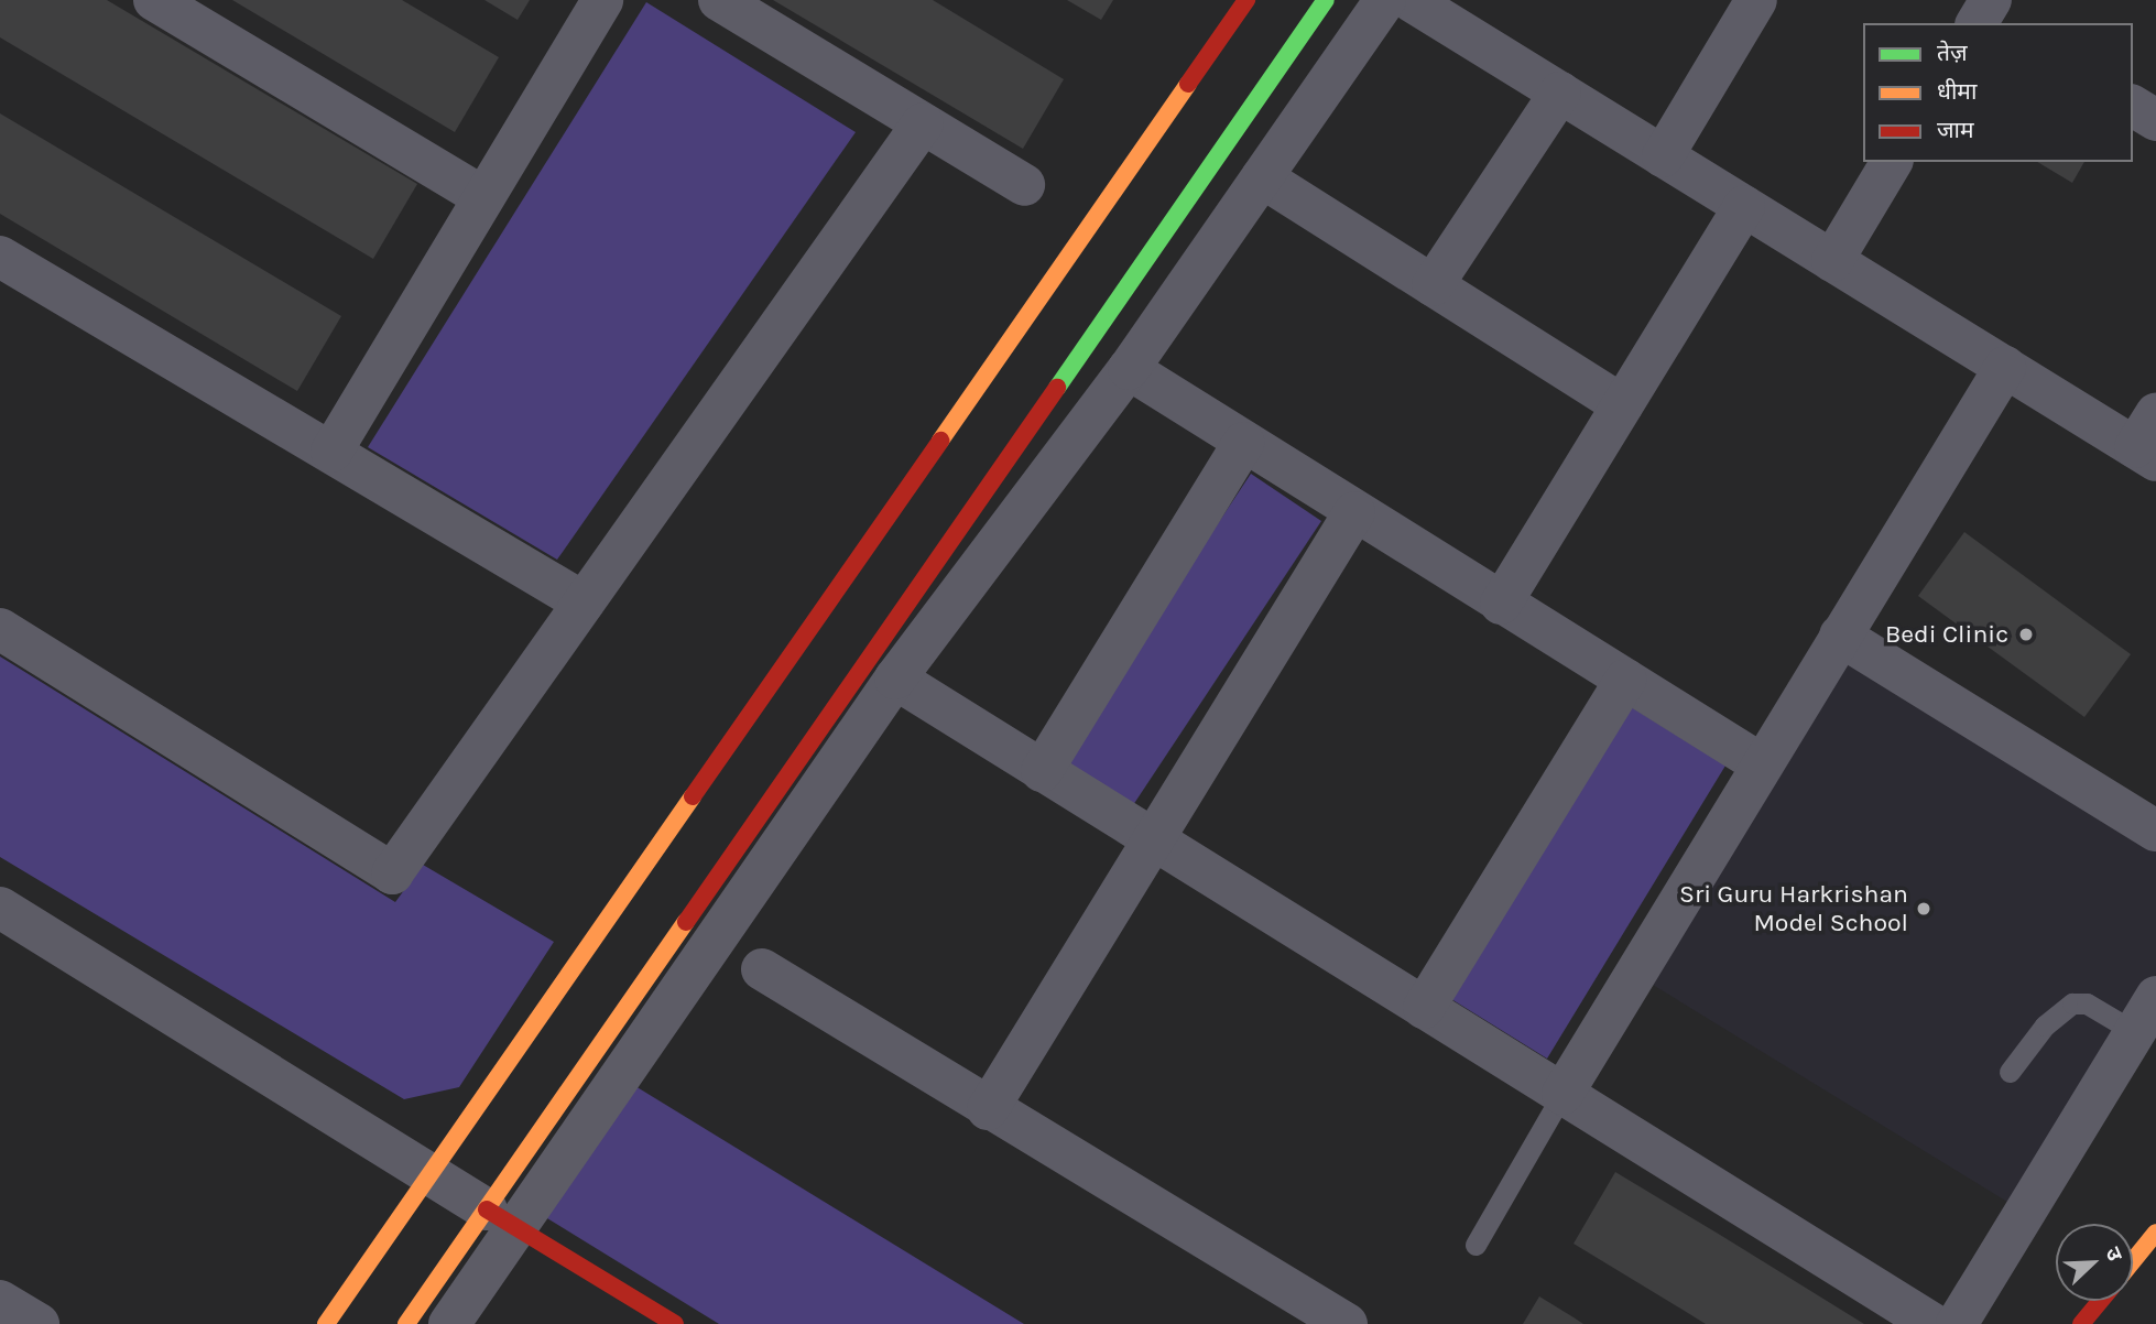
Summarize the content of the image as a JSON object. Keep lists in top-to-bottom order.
{
  "places": ["Bedi Clinic", "Sri Guru Harkrishan Model School"],
  "legend": ["तेज़", "धीमा", "जाम"],
  "north": "top right"
}
